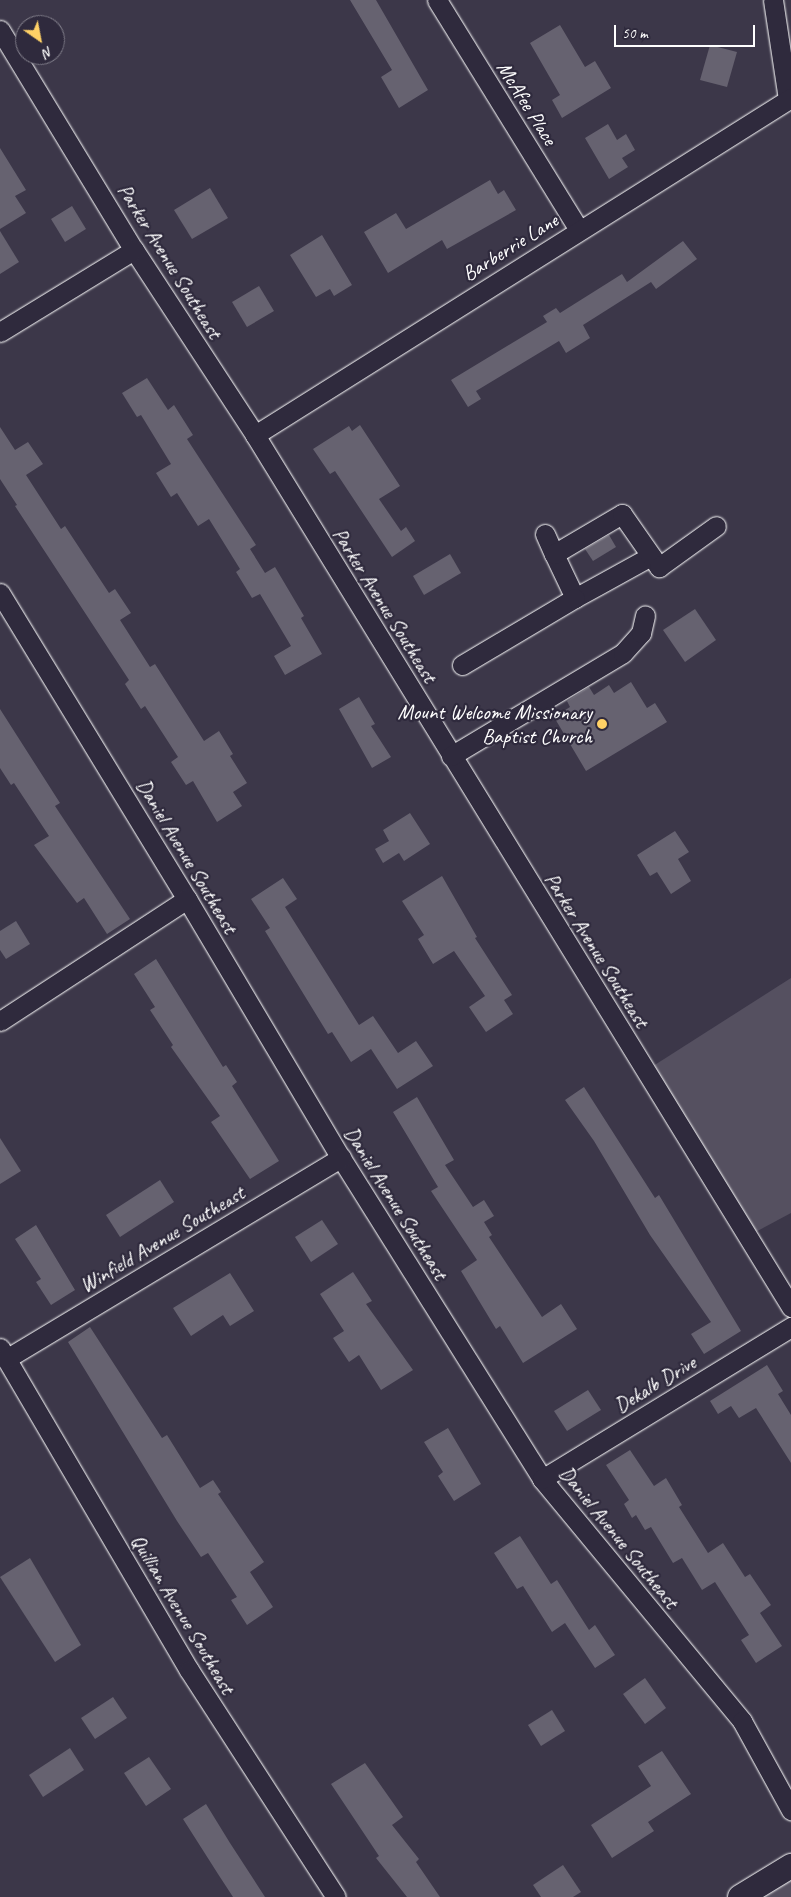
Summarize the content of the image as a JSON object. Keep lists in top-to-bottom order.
{
  "streets": {
    "street": [
      "McAfee Place",
      "Barberrie Lane",
      "Parker Avenue Southeast",
      "Daniel Avenue Southeast",
      "Winfield Avenue Southeast",
      "Dekalb Drive",
      "Quillian Avenue Southeast"
    ]
  },
  "crossings": [
    ["McAfee Place", "Barberrie Lane"],
    ["Barberrie Lane", "Parker Avenue Southeast"],
    ["Daniel Avenue Southeast", "Winfield Avenue Southeast"],
    ["Daniel Avenue Southeast", "Dekalb Drive"],
    ["Winfield Avenue Southeast", "Quillian Avenue Southeast"]
  ],
  "places": ["Mount Welcome Missionary Baptist Church"],
  "scale_bar": "50 m",
  "north": "bottom right"
}
